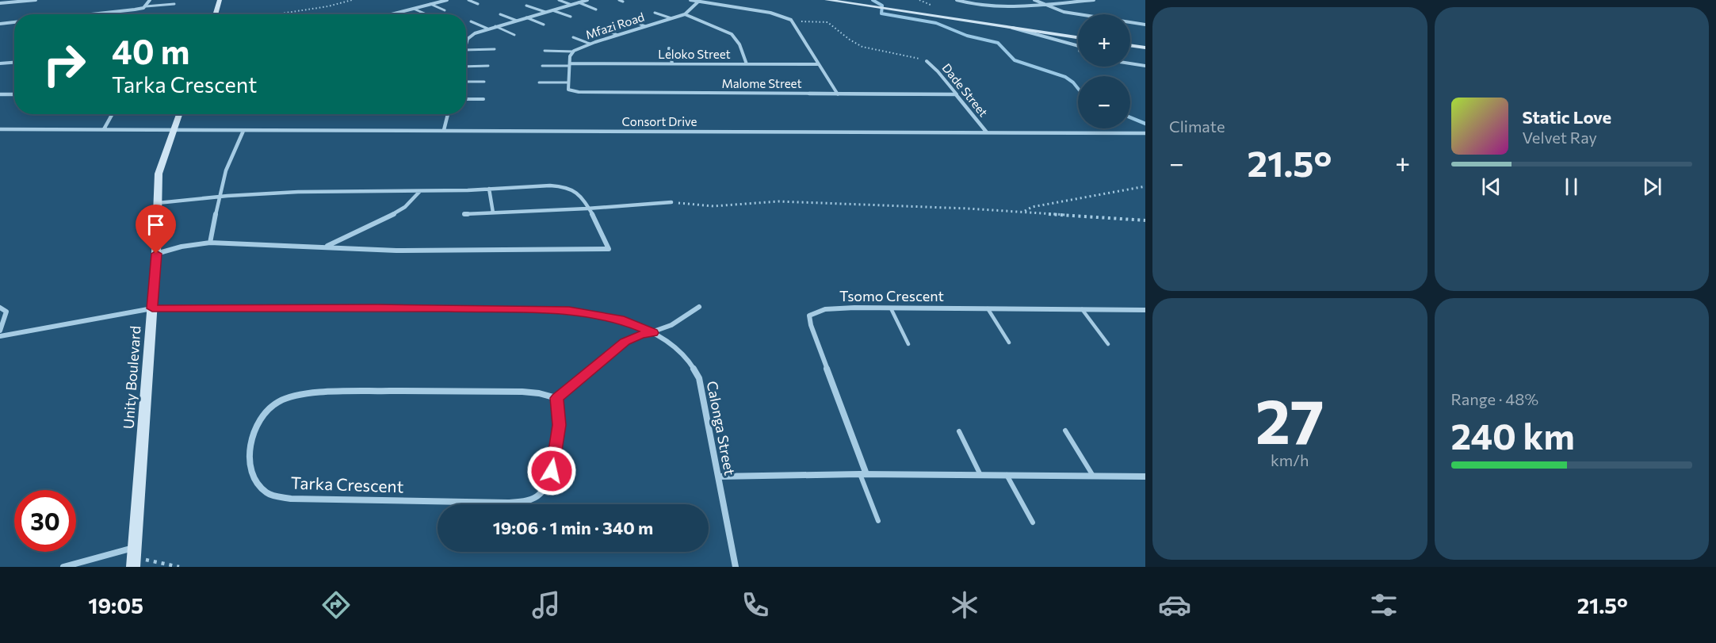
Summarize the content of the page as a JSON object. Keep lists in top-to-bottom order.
{
  "streets": {
    "street": [
      "Mfazi Road",
      "Leloko Street",
      "Malome Street",
      "Dade Street",
      "Consort Drive",
      "Tsomo Crescent",
      "Unity Boulevard",
      "Calonga Street",
      "Tarka Crescent"
    ]
  },
  "crossings": [
    ["Mfazi Road", "Leloko Street"],
    ["Mfazi Road", "Malome Street"],
    ["Malome Street", "Dade Street"],
    ["Dade Street", "Consort Drive"],
    ["Consort Drive", "Unity Boulevard"],
    ["Unity Boulevard", "Calonga Street"]
  ],
  "page": {
    "tile": [
      "Climate",
      ["27", "km/h"],
      ["Range · 48%", "240 km"]
    ],
    "map_buttons": ["+", "−"],
    "turn": ["40 m", "Tarka Crescent"],
    "song": ["Static Love", "Velvet Ray"],
    "heat": ["−", "21.5°", "+"],
    "limit": "30",
    "trip": "19:06 · 1 min · 340 m",
    "tabs": ["19:05", "21.5°"]
  }
}
